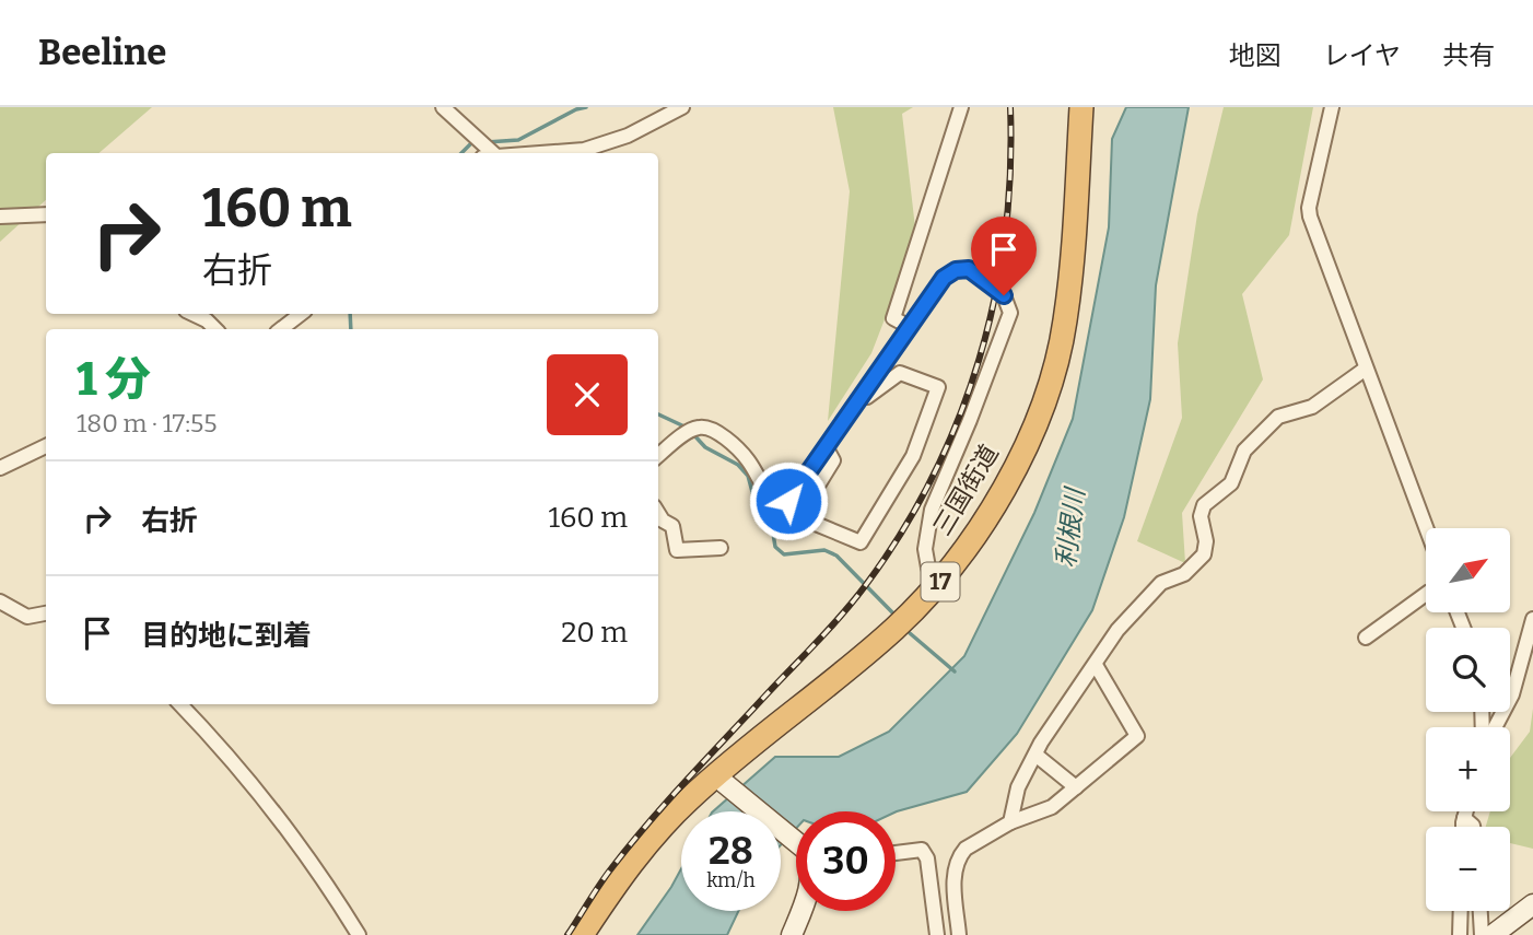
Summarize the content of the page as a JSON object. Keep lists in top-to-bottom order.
{
  "streets": {
    "highway": ["三国街道", "17"]
  },
  "water": ["利根川"],
  "north": "top right",
  "page": {
    "header": "Beeline",
    "nav": ["地図", "レイヤ", "共有"],
    "turn": ["160 m", "右折"],
    "heading": ["1 分", "180 m · 17:55"],
    "list": [
      {
        "name": "右折",
        "value": "160 m"
      },
      {
        "name": "目的地に到着",
        "value": "20 m"
      }
    ],
    "map_buttons": ["+", "−"],
    "speed": "28 km/h",
    "limit": "30"
  }
}
